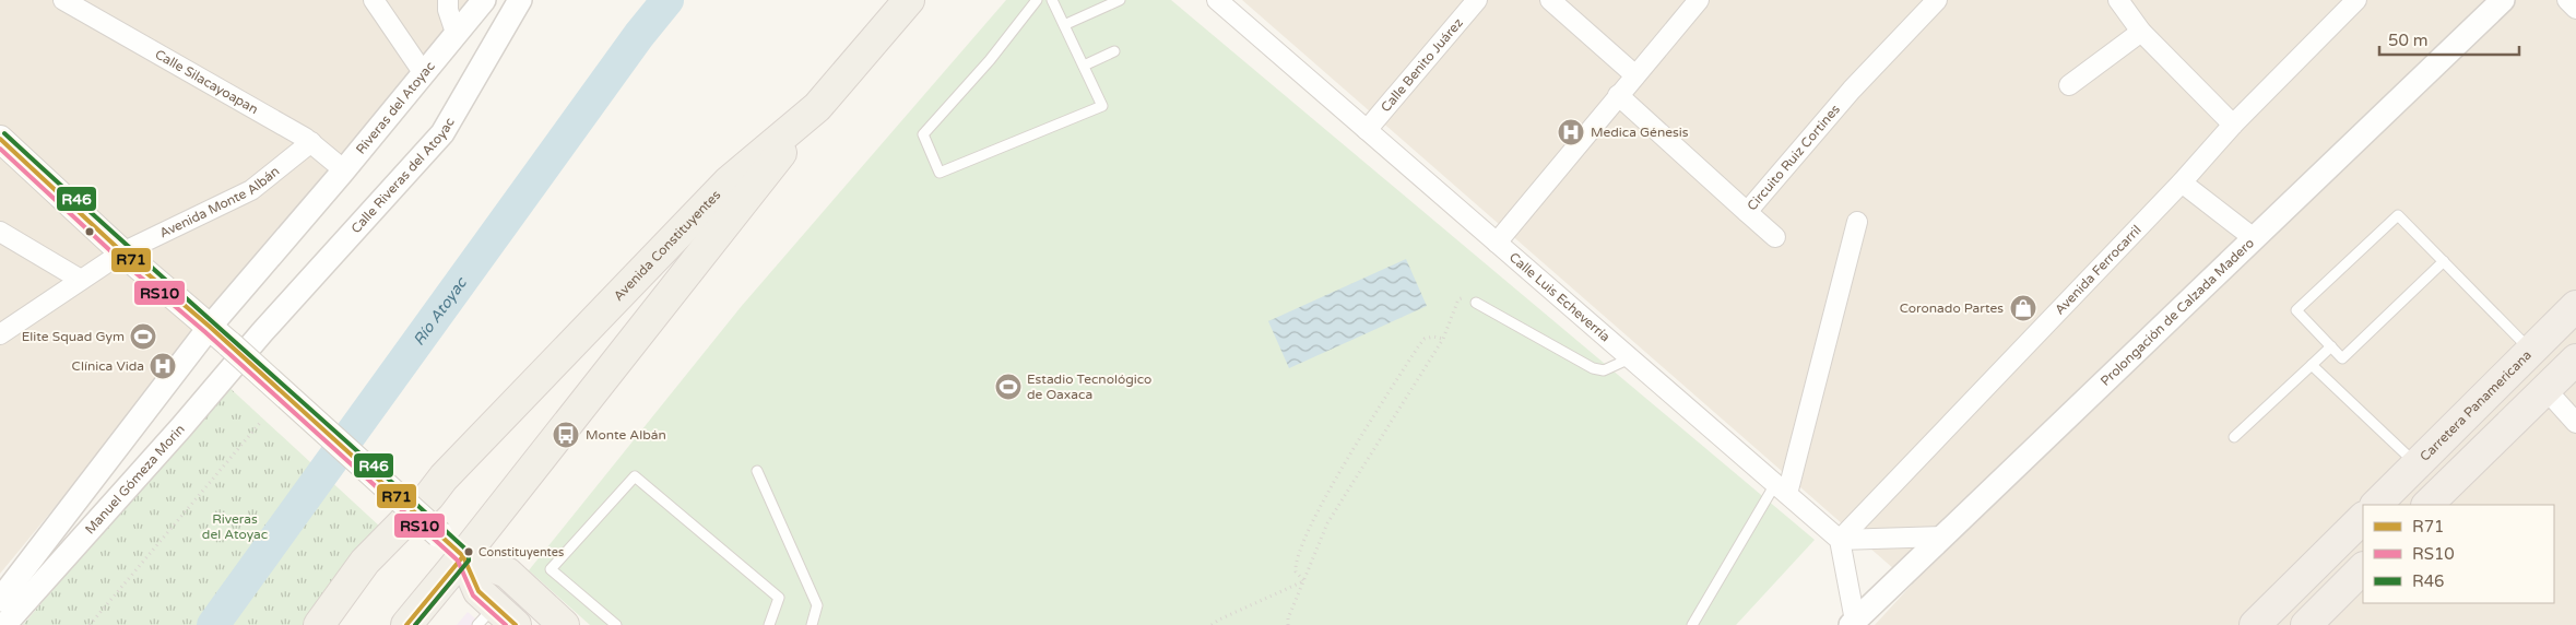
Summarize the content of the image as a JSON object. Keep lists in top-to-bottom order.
{
  "streets": {
    "highway": ["Carretera Panamericana"],
    "main road": ["Avenida Constituyentes"],
    "street": [
      "Calle Benito Juárez",
      "Calle Silacayoapan",
      "Riveras del Atoyac",
      "Circuito Ruiz Cortines",
      "Calle Riveras del Atoyac",
      "Avenida Monte Albán",
      "Avenida Ferrocarril",
      "Calle Luis Echeverría",
      "Prolongación de Calzada Madero",
      "Manuel Gómeza Morin"
    ]
  },
  "crossings": [
    ["Calle Benito Juárez", "Calle Luis Echeverría"],
    ["Calle Silacayoapan", "Riveras del Atoyac"],
    ["Calle Silacayoapan", "Avenida Monte Albán"],
    ["Calle Riveras del Atoyac", "Manuel Gómeza Morin"],
    ["Avenida Ferrocarril", "Calle Luis Echeverría"]
  ],
  "water": ["Río Atoyac"],
  "parks": ["Riveras del Atoyac"],
  "places": {
    "hospital": ["Medica Génesis", "Clínica Vida"],
    "shop": ["Coronado Partes"],
    "sports": ["Elite Squad Gym", "Estadio Tecnológico de Oaxaca"],
    "bus stop": ["Monte Albán"],
    "other": ["Constituyentes"]
  },
  "lines": ["transit line R46", "transit line R71", "transit line RS10"],
  "legend": ["R71", "RS10", "R46"],
  "scale_bar": "50 m"
}
